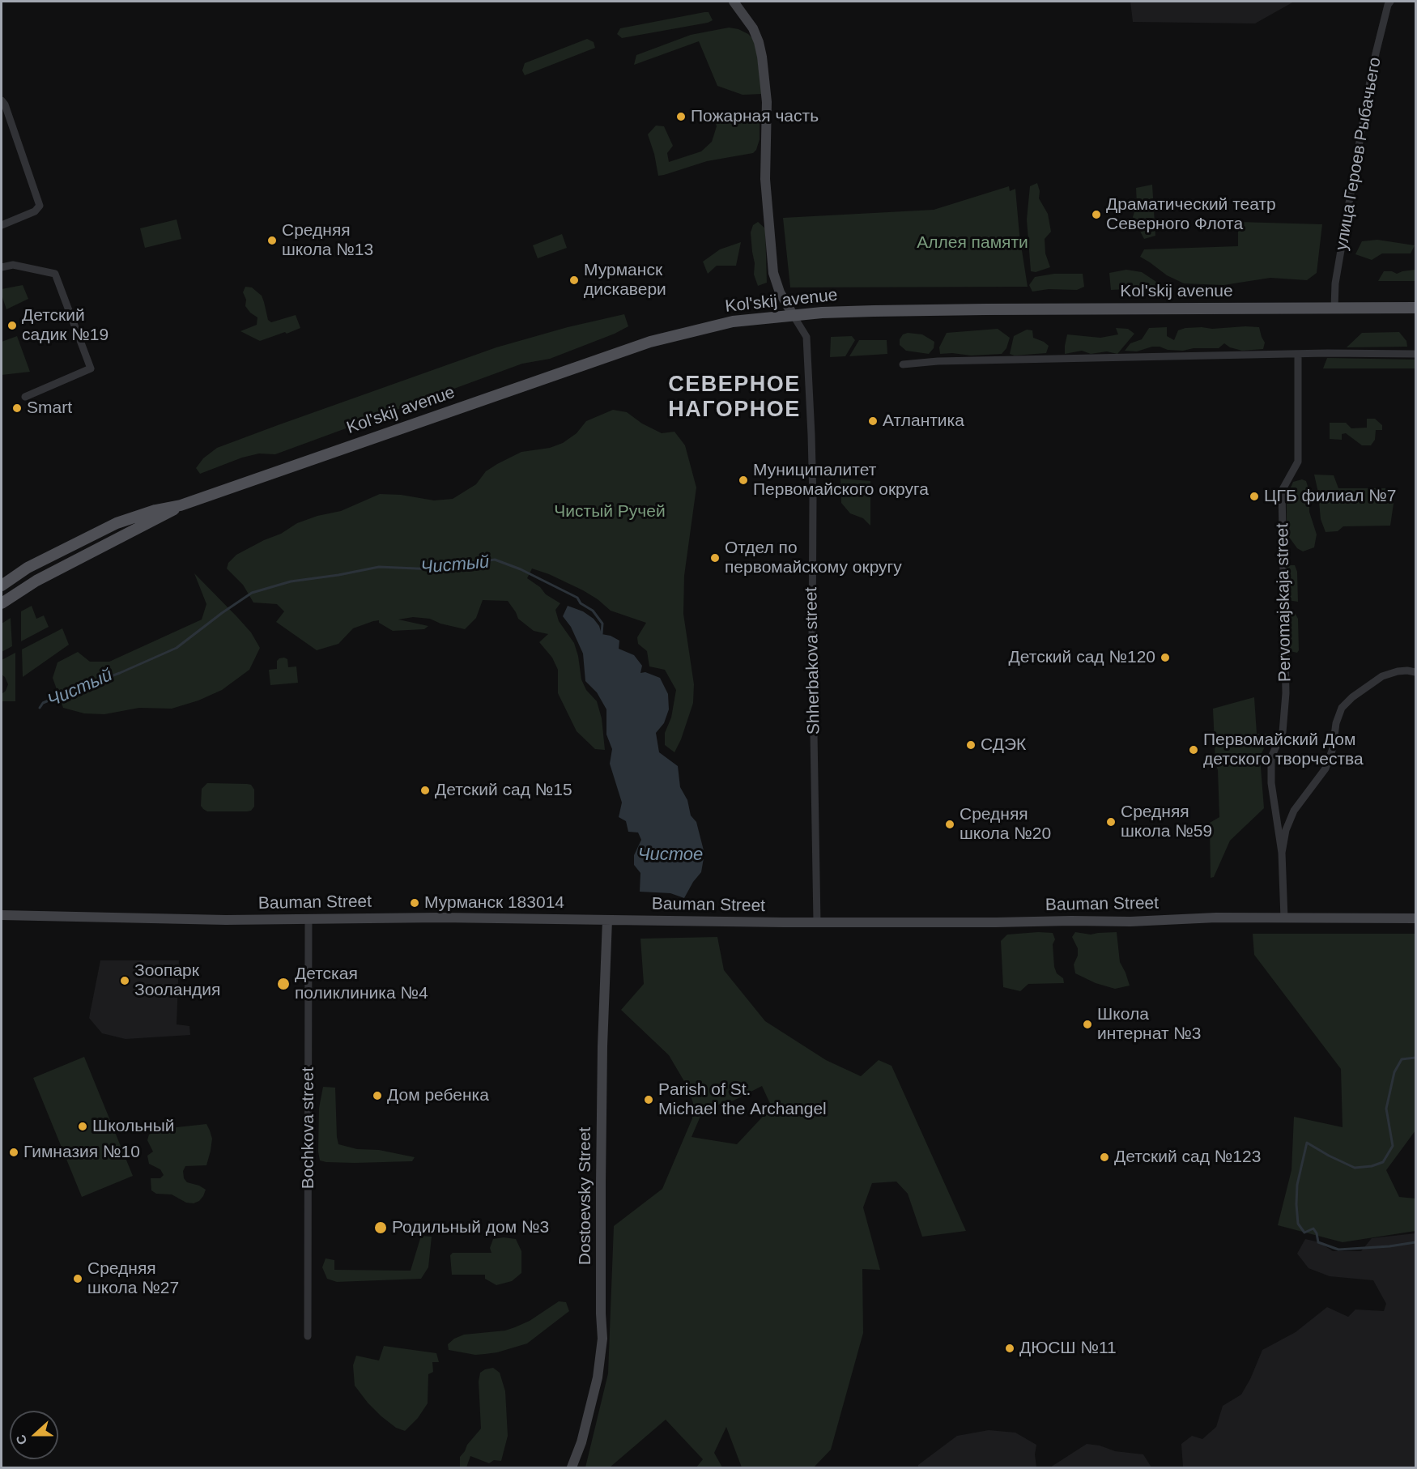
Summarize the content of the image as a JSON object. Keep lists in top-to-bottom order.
{
  "streets": {
    "main road": ["Kol'skij avenue"],
    "street": [
      "улица Героев Рыбачьего",
      "Pervomajskaja street",
      "Shherbakova street",
      "Bauman Street",
      "Bochkova street",
      "Dostoevsky Street"
    ]
  },
  "crossings": [
    ["улица Героев Рыбачьего", "Kol'skij avenue"],
    ["Kol'skij avenue", "Shherbakova street"],
    ["Shherbakova street", "Bauman Street"],
    ["Bauman Street", "Bochkova street"],
    ["Bauman Street", "Dostoevsky Street"]
  ],
  "districts": ["СЕВЕРНОЕ НАГОРНОЕ"],
  "water": ["Чистый", "Чистое"],
  "parks": ["Аллея памяти", "Чистый Ручей"],
  "places": [
    "Пожарная часть",
    "Драматический театр Северного Флота",
    "Средняя школа №13",
    "Мурманск дискавери",
    "Детский садик №19",
    "Smart",
    "Атлантика",
    "Муниципалитет Первомайского округа",
    "ЦГБ филиал №7",
    "Отдел по первомайскому округу",
    "Детский сад №120",
    "СДЭК",
    "Первомайский Дом детского творчества",
    "Детский сад №15",
    "Средняя школа №59",
    "Средняя школа №20",
    "Мурманск 183014",
    "Зоопарк Зооландия",
    "Детская поликлиника №4",
    "Школа интернат №3",
    "Дом ребенка",
    "Parish of St. Michael the Archangel",
    "Школьный",
    "Гимназия №10",
    "Детский сад №123",
    "Родильный дом №3",
    "Средняя школа №27",
    "ДЮСШ №11"
  ],
  "north": "left"
}
